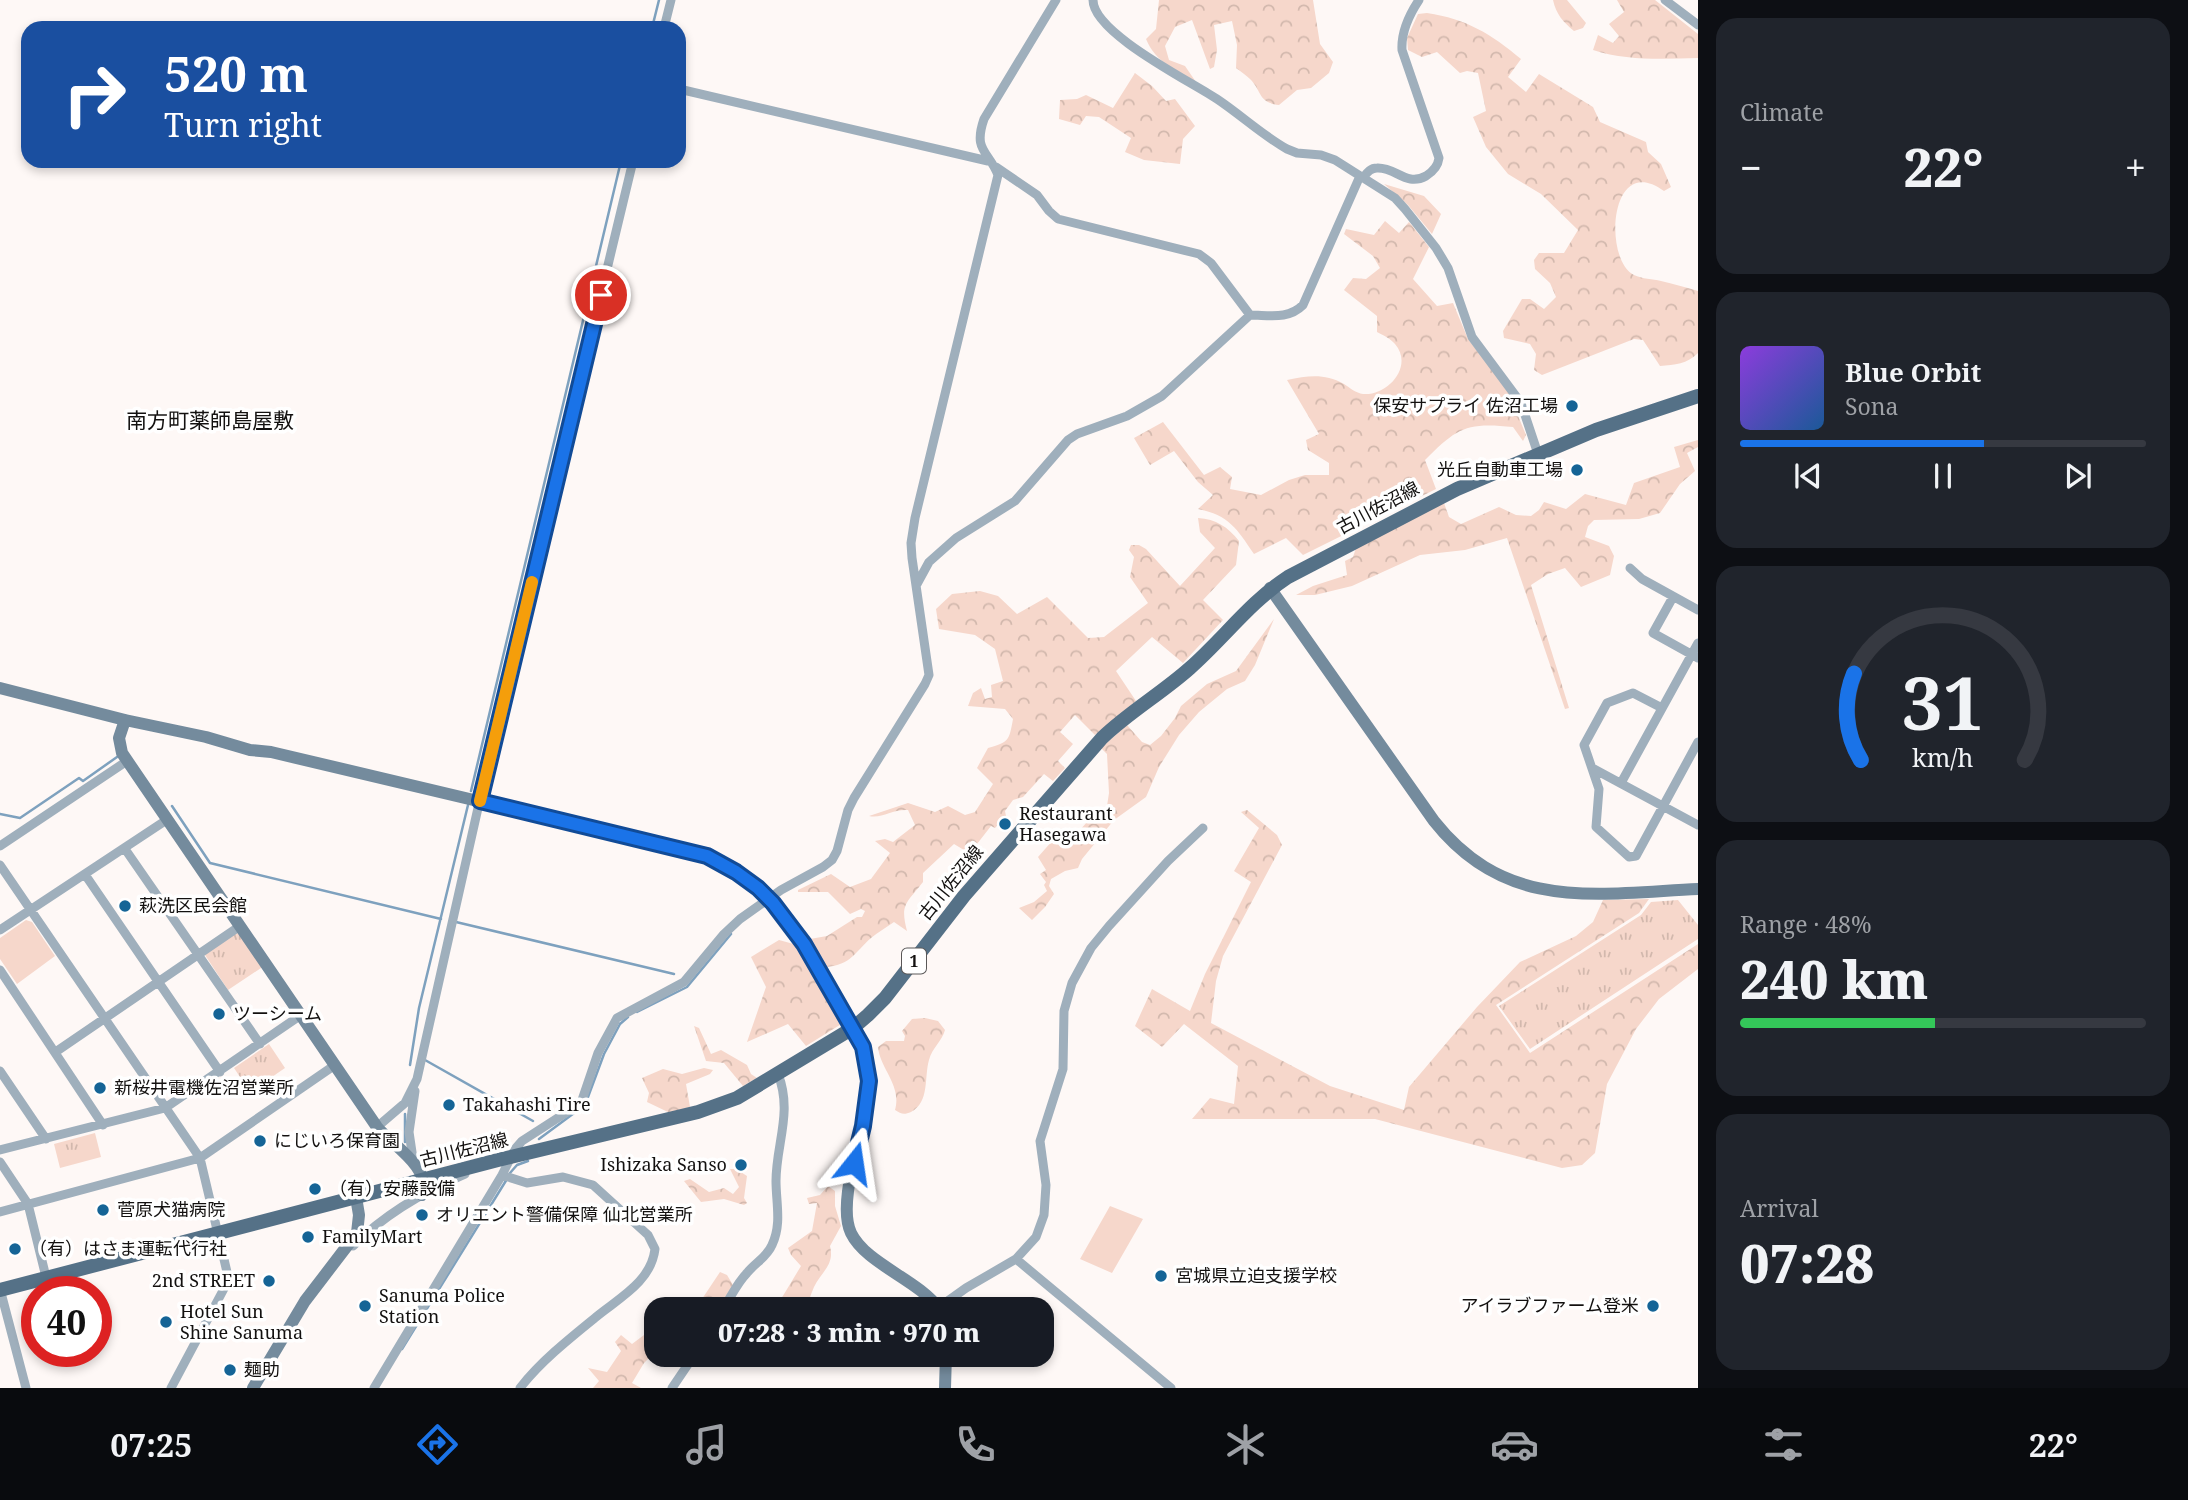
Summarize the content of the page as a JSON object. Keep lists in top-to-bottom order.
{
  "streets": {
    "main road": ["古川佐沼線", "1"]
  },
  "districts": ["南方町薬師島屋敷"],
  "places": [
    "保安サプライ 佐沼工場",
    "光丘自動車工場",
    "Restaurant Hasegawa",
    "萩洗区民会館",
    "ツーシーム",
    "新桜井電機佐沼営業所",
    "Takahashi Tire",
    "にじいろ保育園",
    "Ishizaka Sanso",
    "（有）安藤設備",
    "菅原犬猫病院",
    "オリエント警備保障 仙北営業所",
    "FamilyMart",
    "（有）はさま運転代行社",
    "宮城県立迫支援学校",
    "2nd STREET",
    "Sanuma Police Station",
    "アイラブファーム登米",
    "Hotel Sun Shine Sanuma",
    "麺助"
  ],
  "page": {
    "tile": [
      "Climate",
      ["Range · 48%", "240 km"],
      ["Arrival", "07:28"]
    ],
    "turn": ["520 m", "Turn right"],
    "heat": ["−", "22°", "+"],
    "song": ["Blue Orbit", "Sona"],
    "limit": "40",
    "trip": "07:28 · 3 min · 970 m",
    "tabs": ["07:25", "22°"],
    "gauge": ["31", "km/h"]
  }
}
